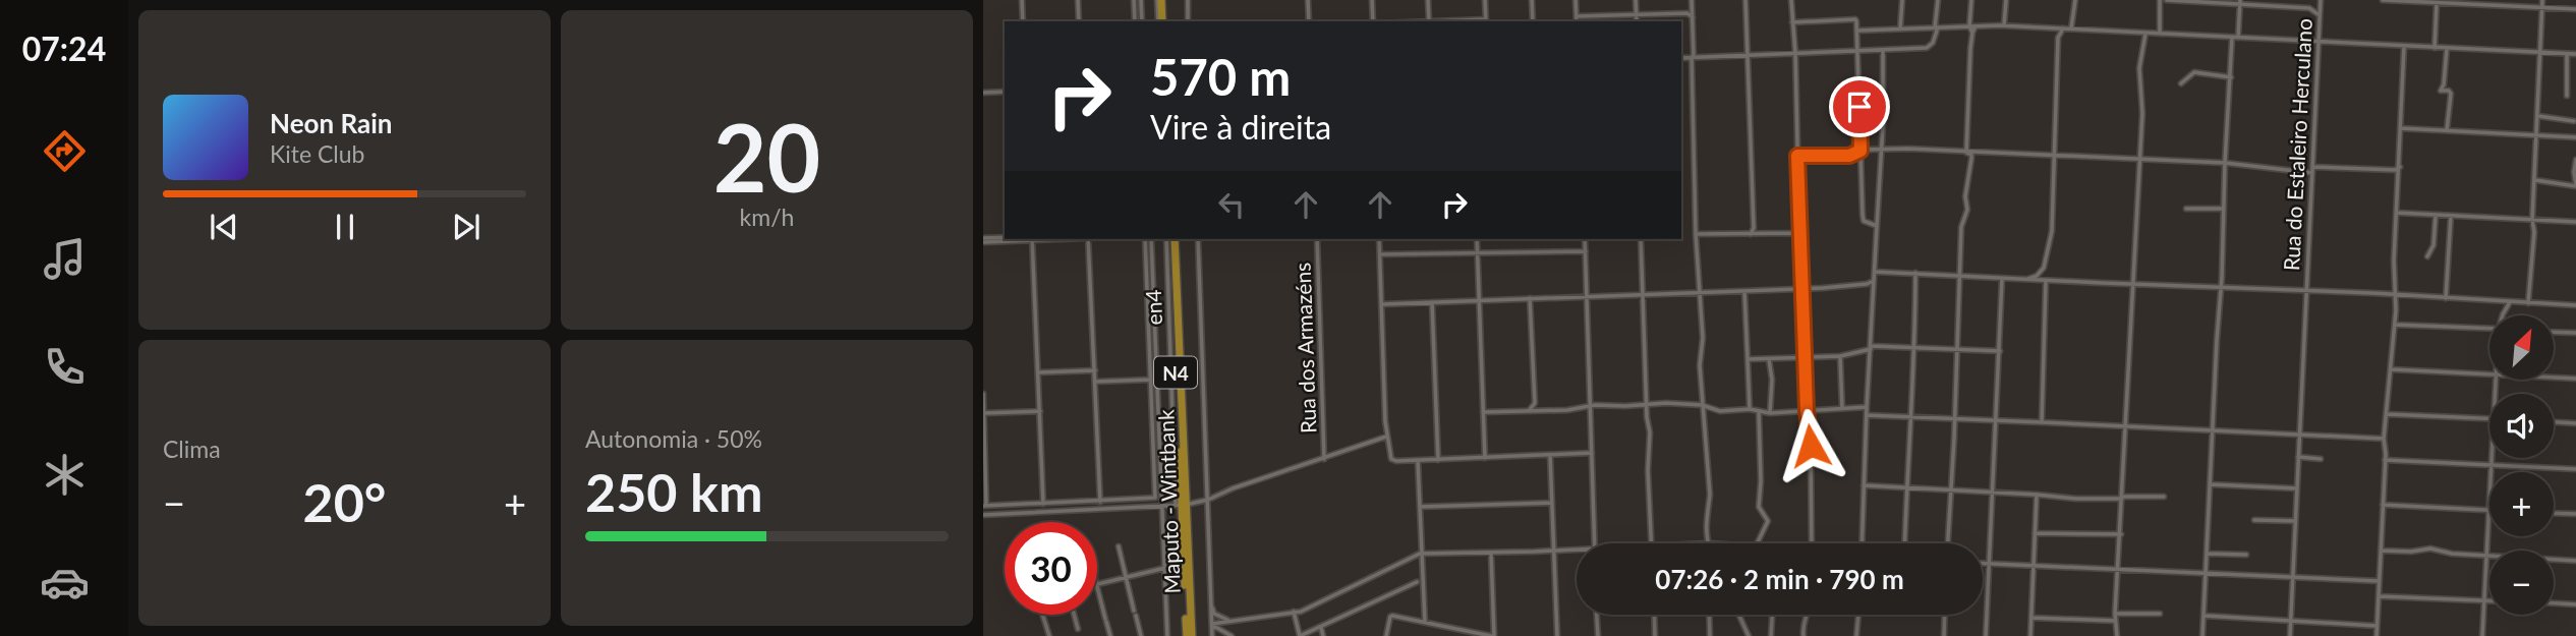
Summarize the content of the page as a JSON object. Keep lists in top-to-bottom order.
{
  "streets": {
    "highway": ["N4", "Maputo - Wintbank"],
    "street": ["Rua do Estaleiro Herculano", "Rua dos Armazéns"]
  },
  "north": "top right",
  "page": {
    "tabs": "07:24",
    "tile": [
      ["20", "km/h"],
      "Clima",
      ["Autonomia · 50%", "250 km"]
    ],
    "turn": ["570 m", "Vire à direita"],
    "song": ["Neon Rain", "Kite Club"],
    "map_buttons": ["+", "−"],
    "heat": ["−", "20°", "+"],
    "limit": "30",
    "trip": "07:26 · 2 min · 790 m"
  }
}
